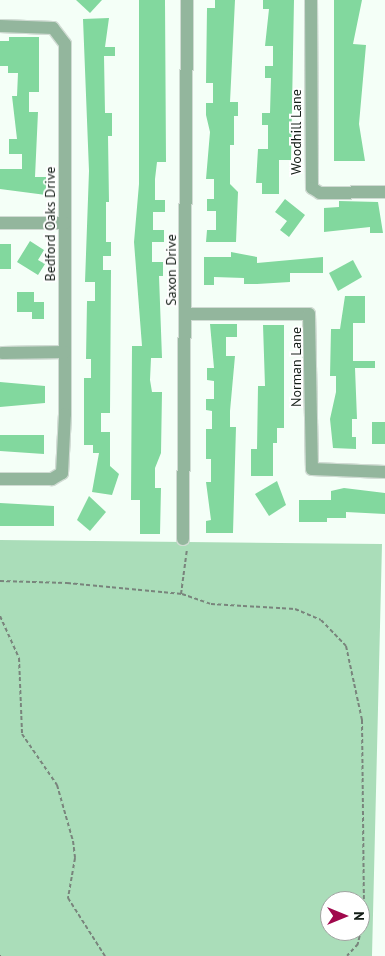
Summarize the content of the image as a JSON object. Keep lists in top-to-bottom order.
{
  "streets": {
    "street": [
      "Woodhill Lane",
      "Bedford Oaks Drive",
      "Saxon Drive",
      "Norman Lane"
    ]
  },
  "crossings": [
    ["Saxon Drive", "Norman Lane"]
  ],
  "north": "right"
}
